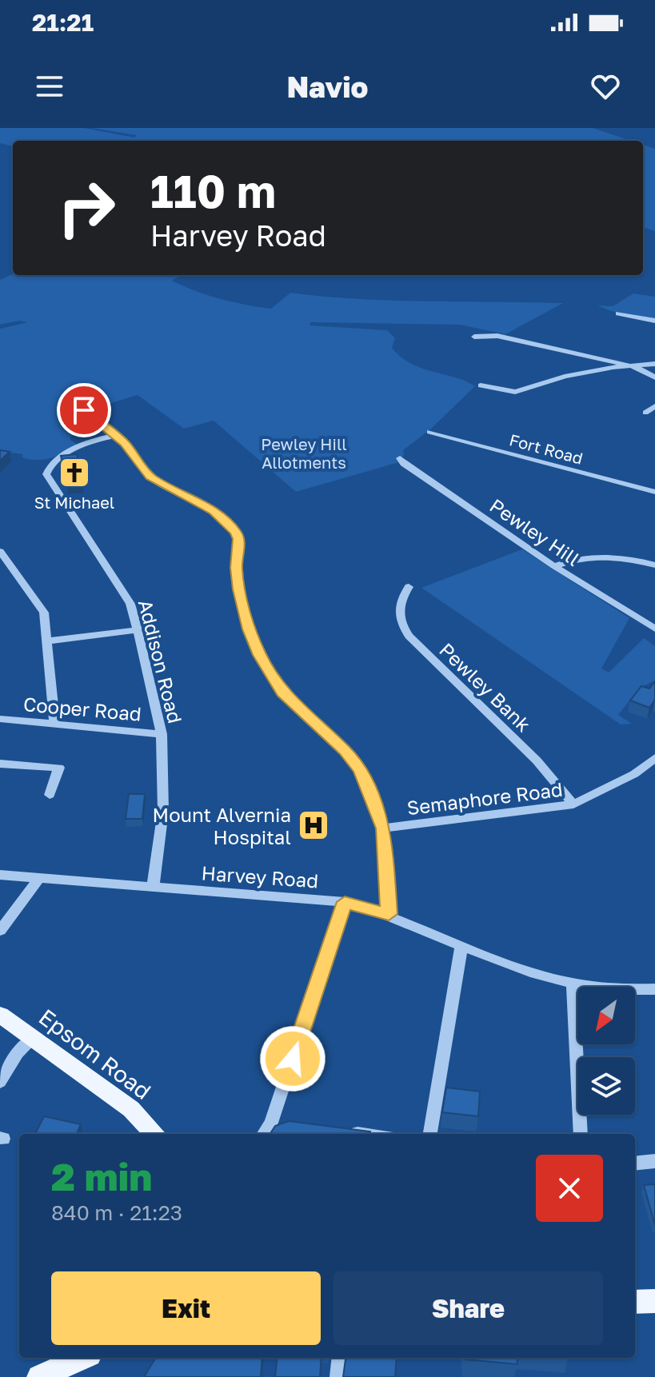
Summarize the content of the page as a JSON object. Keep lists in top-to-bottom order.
{
  "streets": {
    "main road": ["Epsom Road"],
    "street": [
      "Fort Road",
      "Pewley Hill",
      "Addison Road",
      "Pewley Bank",
      "Cooper Road",
      "Semaphore Road",
      "Harvey Road"
    ]
  },
  "crossings": [
    ["Addison Road", "Cooper Road"],
    ["Addison Road", "Harvey Road"],
    ["Pewley Bank", "Semaphore Road"]
  ],
  "parks": ["Pewley Hill Allotments"],
  "places": {
    "church": ["St Michael"],
    "hospital": ["Mount Alvernia Hospital"]
  },
  "north": "bottom left",
  "page": {
    "status": "21:21",
    "header": "Navio",
    "turn": ["110 m", "Harvey Road"],
    "heading": ["2 min", "840 m · 21:23"],
    "buttons": ["Exit", "Share"]
  }
}
